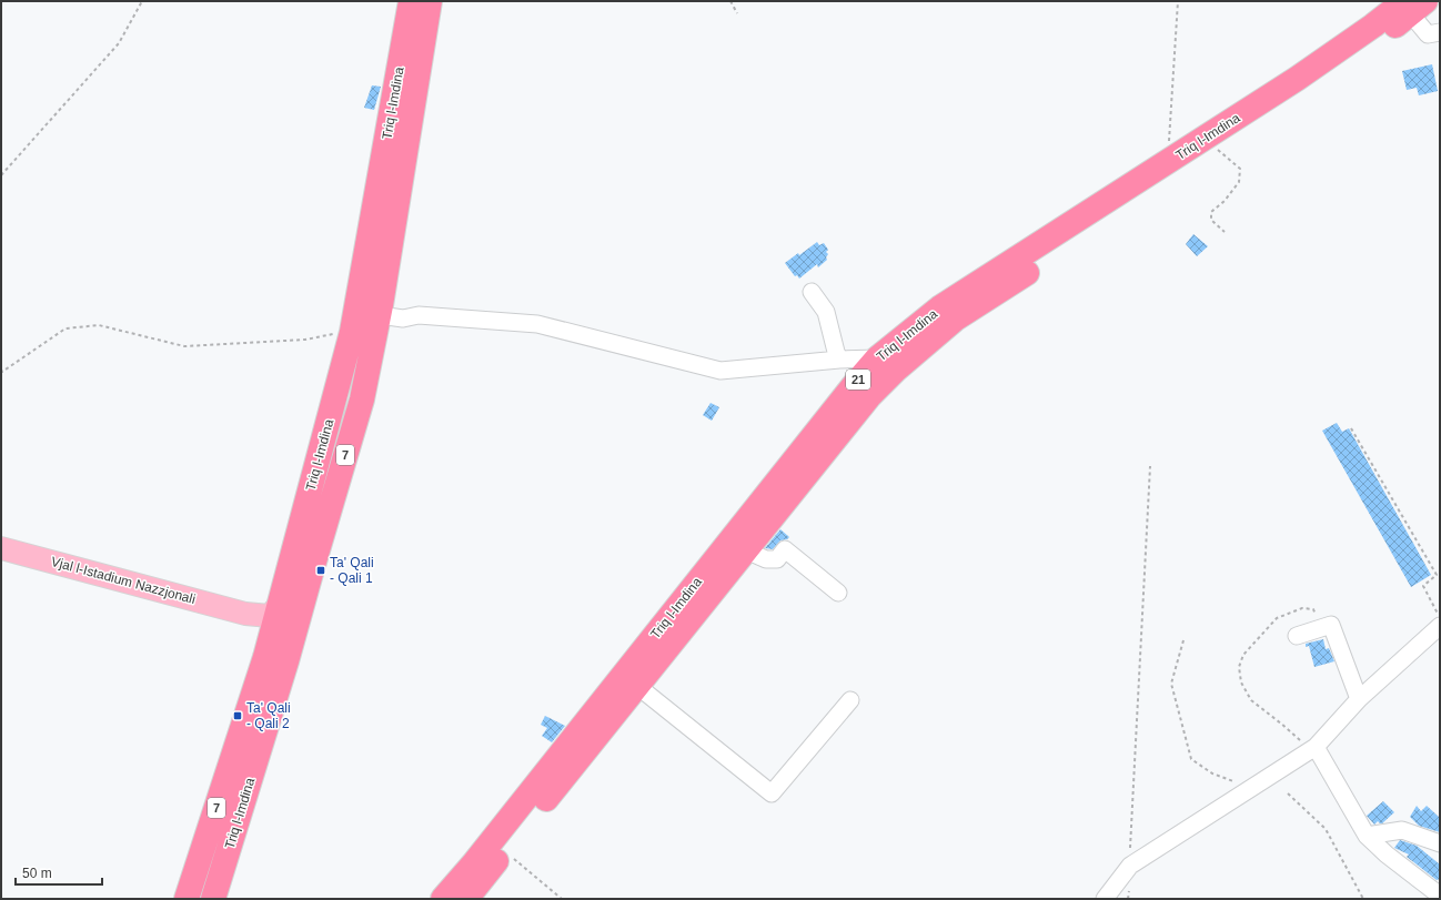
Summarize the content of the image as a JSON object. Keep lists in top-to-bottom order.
{
  "streets": {
    "highway": ["Triq l-Imdina", "21", "7"],
    "main road": ["Vjal l-Istadium Nazzjonali"]
  },
  "places": {
    "transit": ["Ta' Qali - Qali 1", "Ta' Qali - Qali 2"]
  },
  "scale_bar": "50 m"
}
